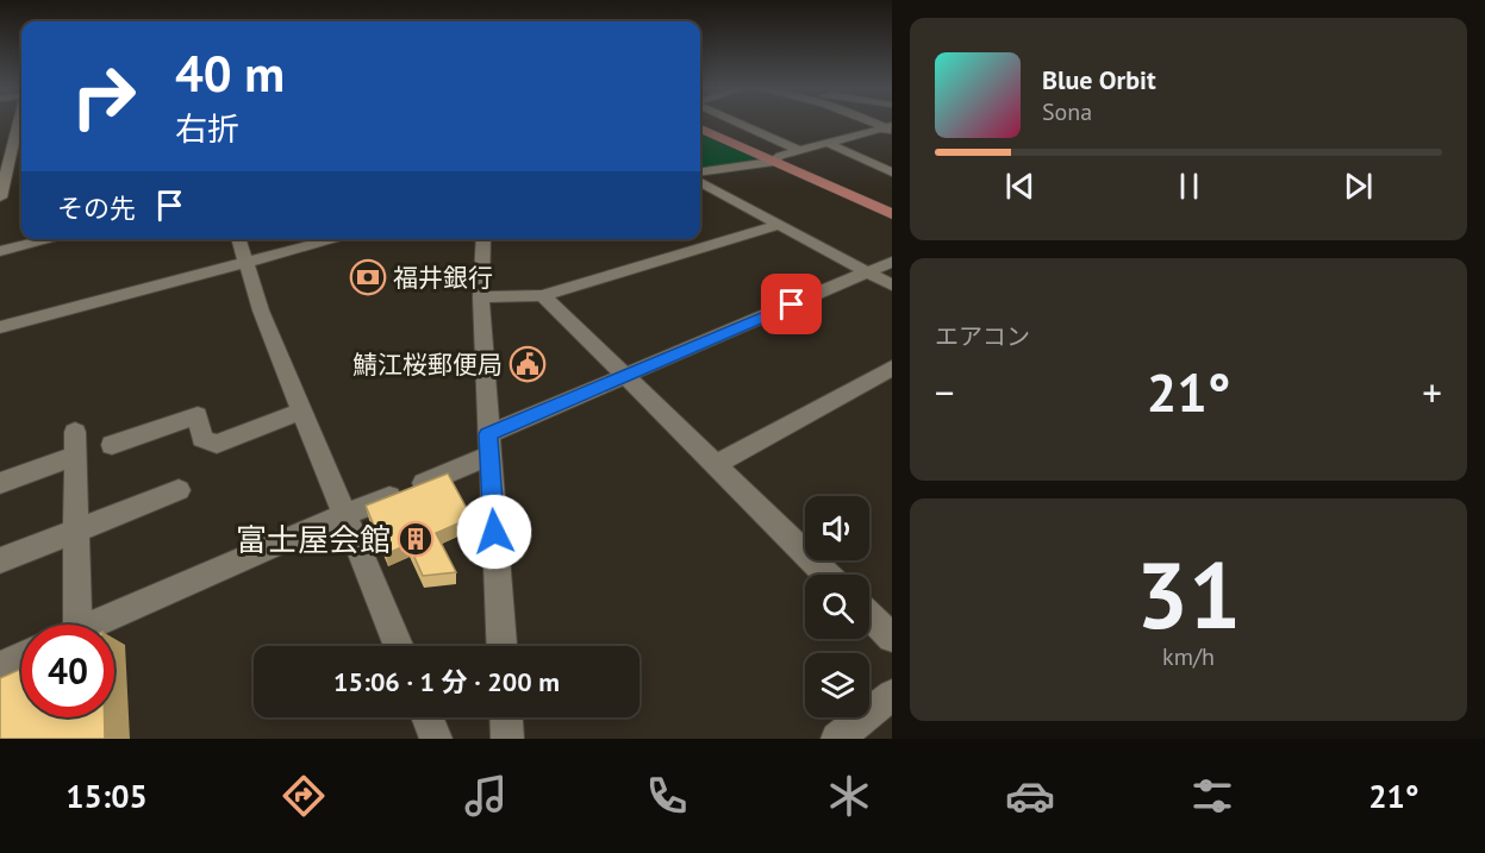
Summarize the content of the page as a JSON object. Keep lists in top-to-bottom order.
{
  "places": {
    "bank": ["福井銀行"],
    "public building": ["鯖江桜郵便局"],
    "building": ["富士屋会館"]
  },
  "page": {
    "turn": ["40 m", "右折"],
    "song": ["Blue Orbit", "Sona"],
    "then": "その先",
    "tile": [
      "エアコン",
      ["31", "km/h"]
    ],
    "heat": ["−", "21°", "+"],
    "limit": "40",
    "trip": "15:06 · 1 分 · 200 m",
    "tabs": ["15:05", "21°"]
  }
}
